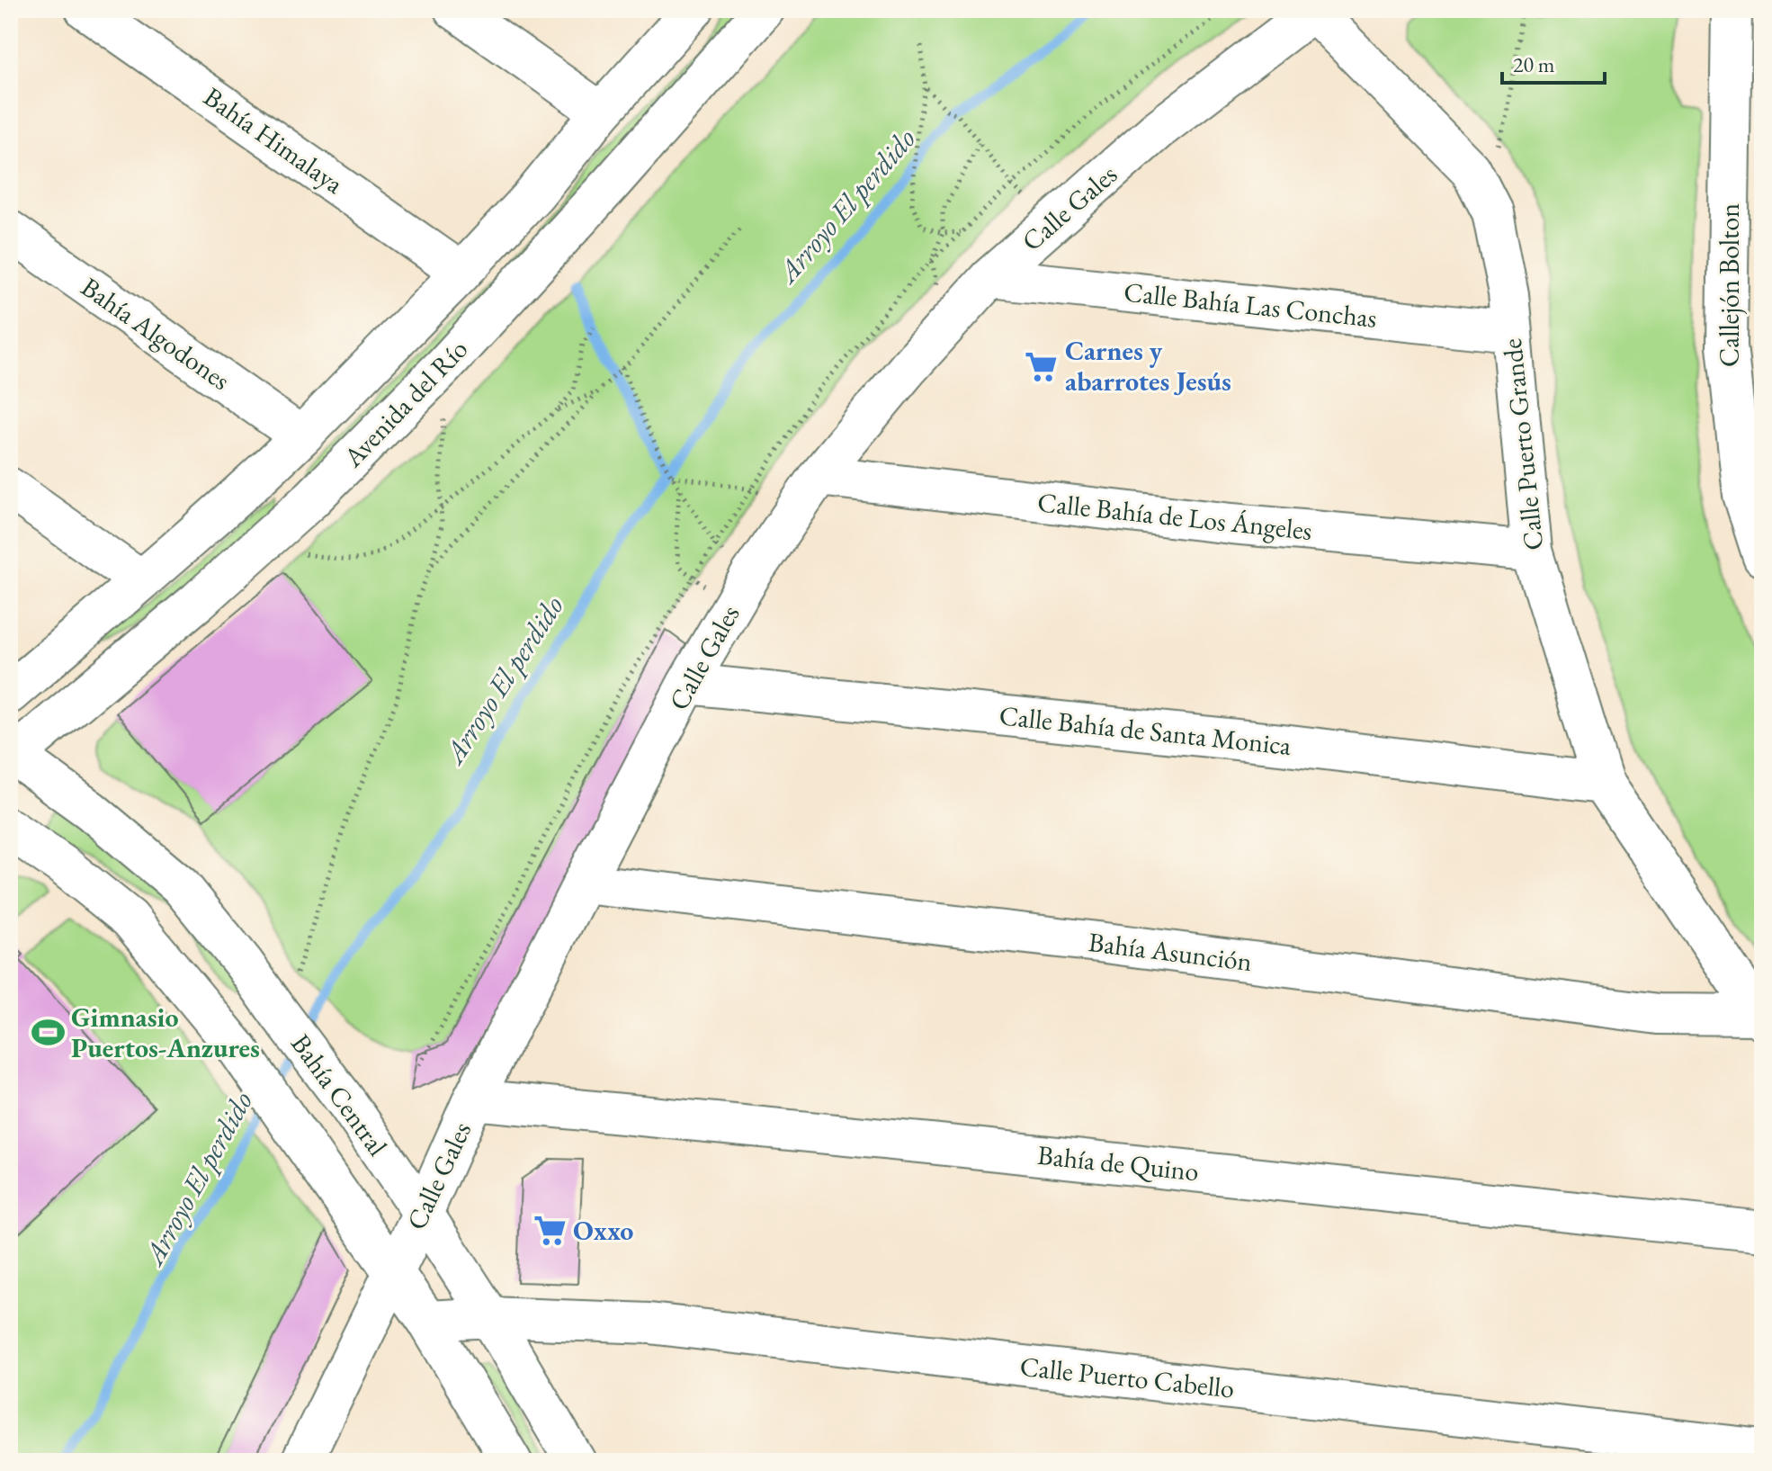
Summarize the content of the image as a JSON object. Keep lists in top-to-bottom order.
{
  "streets": {
    "street": [
      "Bahía Himalaya",
      "Calle Gales",
      "Callejón Bolton",
      "Calle Bahía Las Conchas",
      "Bahía Algodones",
      "Avenida del Río",
      "Calle Puerto Grande",
      "Calle Bahía de Los Ángeles",
      "Calle Bahía de Santa Monica",
      "Bahía Asunción",
      "Bahía Central",
      "Bahía de Quino",
      "Calle Puerto Cabello"
    ]
  },
  "crossings": [
    ["Bahía Himalaya", "Avenida del Río"],
    ["Calle Gales", "Calle Bahía Las Conchas"],
    ["Calle Gales", "Calle Puerto Grande"],
    ["Calle Gales", "Calle Bahía de Los Ángeles"],
    ["Calle Gales", "Calle Bahía de Santa Monica"],
    ["Calle Gales", "Bahía Asunción"],
    ["Calle Gales", "Bahía Central"],
    ["Calle Gales", "Bahía de Quino"],
    ["Calle Bahía Las Conchas", "Calle Puerto Grande"],
    ["Bahía Algodones", "Avenida del Río"],
    ["Avenida del Río", "Bahía Central"],
    ["Calle Puerto Grande", "Calle Bahía de Los Ángeles"],
    ["Calle Puerto Grande", "Calle Bahía de Santa Monica"],
    ["Calle Puerto Grande", "Bahía Asunción"],
    ["Bahía Central", "Calle Puerto Cabello"]
  ],
  "water": ["Arroyo El perdido"],
  "places": {
    "supermarket": ["Carnes y abarrotes Jesús", "Oxxo"],
    "sports": ["Gimnasio Puertos-Anzures"]
  },
  "scale_bar": "20 m"
}
